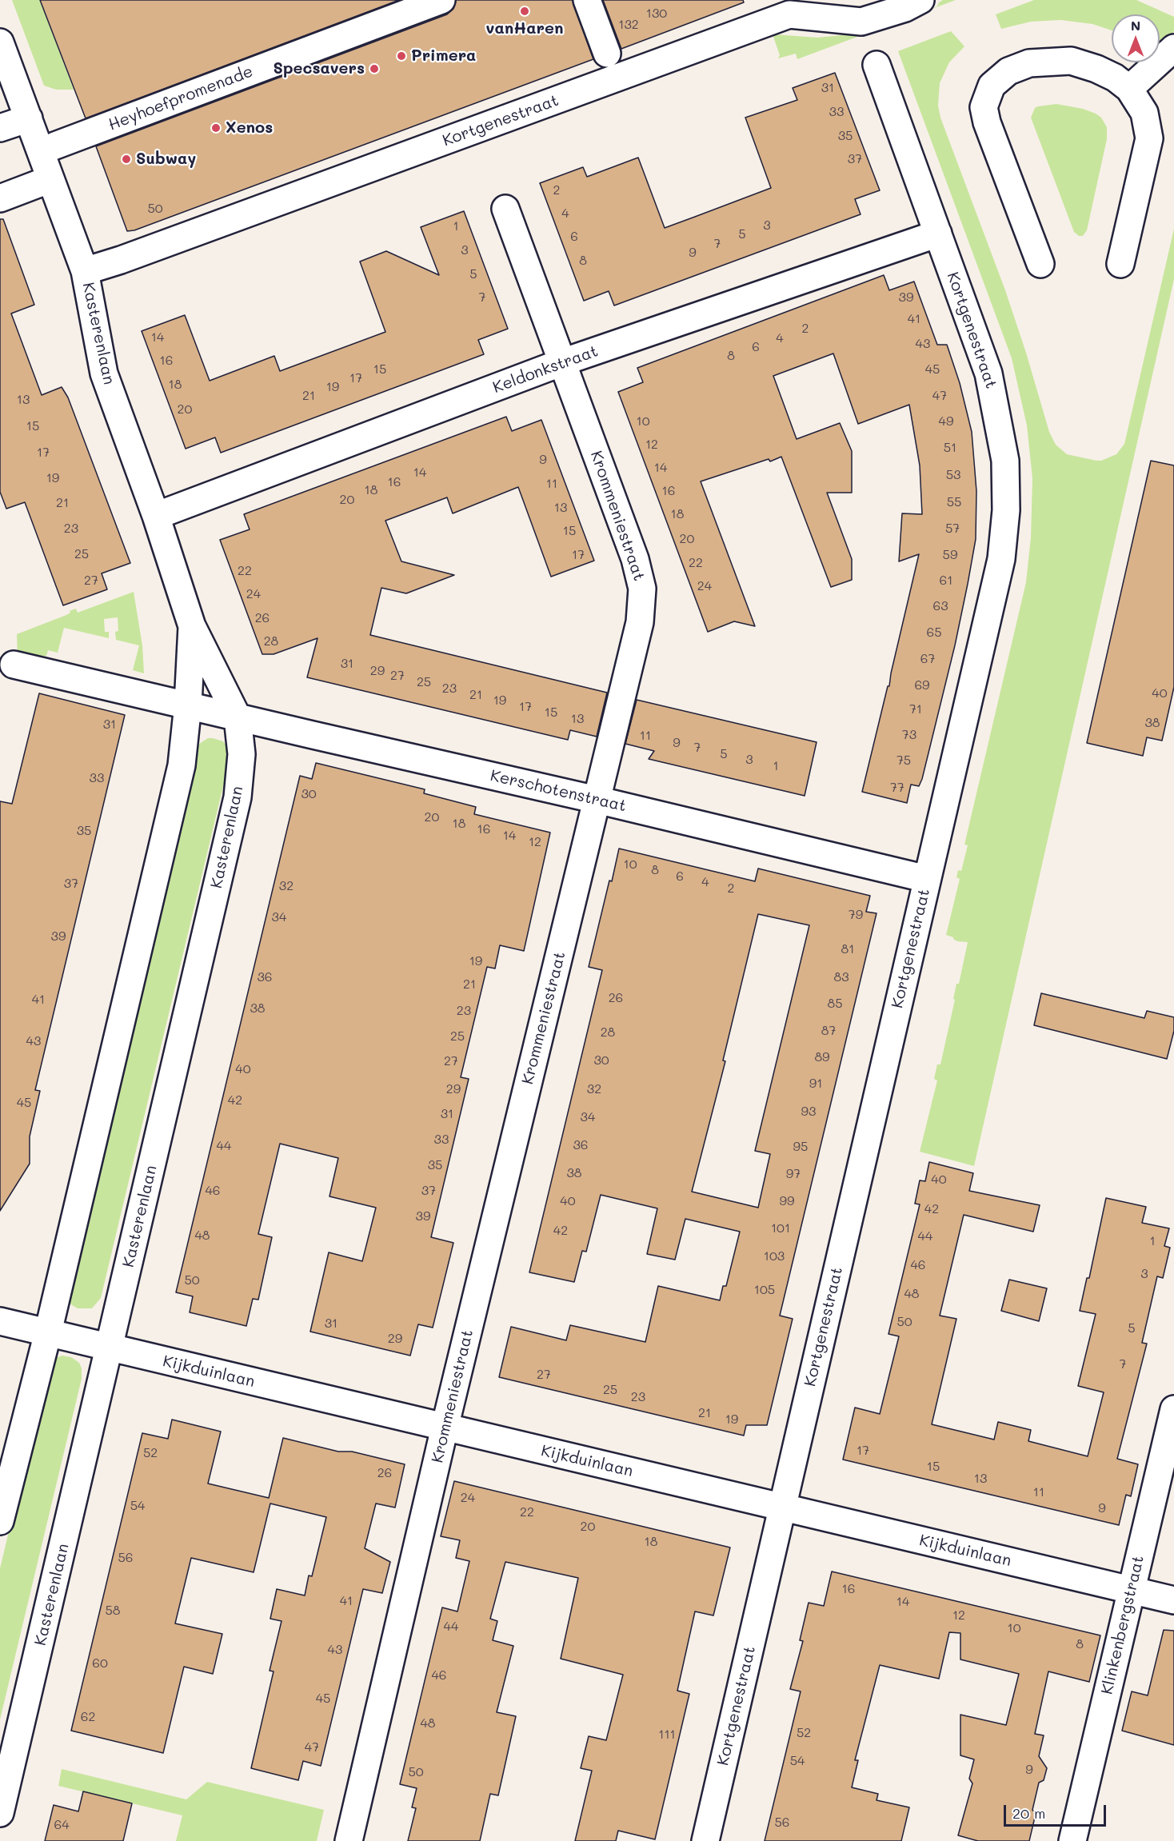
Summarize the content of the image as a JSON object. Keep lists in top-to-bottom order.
{
  "streets": {
    "street": [
      "Heyhoefpromenade",
      "Kortgenestraat",
      "Kasterenlaan",
      "Keldonkstraat",
      "Krommeniestraat",
      "Kerschotenstraat",
      "Kijkduinlaan",
      "Klinkenbergstraat"
    ]
  },
  "crossings": [
    ["Heyhoefpromenade", "Kasterenlaan"],
    ["Kortgenestraat", "Kasterenlaan"],
    ["Kortgenestraat", "Keldonkstraat"],
    ["Kortgenestraat", "Kerschotenstraat"],
    ["Kortgenestraat", "Kijkduinlaan"],
    ["Kasterenlaan", "Keldonkstraat"],
    ["Kasterenlaan", "Kerschotenstraat"],
    ["Kasterenlaan", "Kijkduinlaan"],
    ["Keldonkstraat", "Krommeniestraat"],
    ["Krommeniestraat", "Kerschotenstraat"],
    ["Krommeniestraat", "Kijkduinlaan"],
    ["Kijkduinlaan", "Klinkenbergstraat"]
  ],
  "places": [
    "vanHaren",
    "Primera",
    "Specsavers",
    "Xenos",
    "Subway"
  ],
  "house_numbers": [
    "130",
    "132",
    "31",
    "33",
    "35",
    "37",
    "2",
    "50",
    "4",
    "3",
    "1",
    "5",
    "6",
    "7",
    "3",
    "9",
    "8",
    "5",
    "7",
    "39",
    "41",
    "2",
    "14",
    "4",
    "43",
    "6",
    "8",
    "16",
    "15",
    "45",
    "17",
    "18",
    "19",
    "21",
    "47",
    "13",
    "20",
    "10",
    "49",
    "15",
    "12",
    "51",
    "17",
    "9",
    "14",
    "14",
    "53",
    "19",
    "16",
    "11",
    "18",
    "16",
    "20",
    "55",
    "21",
    "13",
    "18",
    "23",
    "57",
    "15",
    "20",
    "25",
    "17",
    "59",
    "22",
    "22",
    "27",
    "61",
    "24",
    "24",
    "63",
    "26",
    "65",
    "28",
    "67",
    "31",
    "29",
    "27",
    "25",
    "69",
    "23",
    "40",
    "21",
    "19",
    "17",
    "71",
    "15",
    "13",
    "38",
    "31",
    "73",
    "11",
    "9",
    "7",
    "5",
    "3",
    "75",
    "1",
    "33",
    "77",
    "30",
    "20",
    "18",
    "16",
    "35",
    "14",
    "12",
    "10",
    "8",
    "6",
    "4",
    "37",
    "32",
    "2",
    "79",
    "34",
    "39",
    "81",
    "19",
    "36",
    "83",
    "21",
    "26",
    "41",
    "85",
    "38",
    "23",
    "87",
    "28",
    "25",
    "43",
    "89",
    "30",
    "27",
    "40",
    "91",
    "29",
    "32",
    "42",
    "45",
    "93",
    "31",
    "34",
    "33",
    "36",
    "44",
    "95",
    "35",
    "38",
    "97",
    "40",
    "46",
    "37",
    "40",
    "99",
    "42",
    "39",
    "101",
    "42",
    "48",
    "44",
    "1",
    "103",
    "46",
    "3",
    "50",
    "105",
    "48",
    "50",
    "31",
    "5",
    "29",
    "7",
    "27",
    "25",
    "23",
    "21",
    "19",
    "17",
    "52",
    "15",
    "26",
    "13",
    "11",
    "24",
    "54",
    "9",
    "22",
    "20",
    "18",
    "56",
    "16",
    "41",
    "14",
    "58",
    "12",
    "44",
    "10",
    "8",
    "43",
    "60",
    "46",
    "45",
    "62",
    "48",
    "52",
    "111",
    "47",
    "54",
    "9",
    "50",
    "56",
    "64"
  ],
  "scale_bar": "20 m",
  "north": "top"
}
